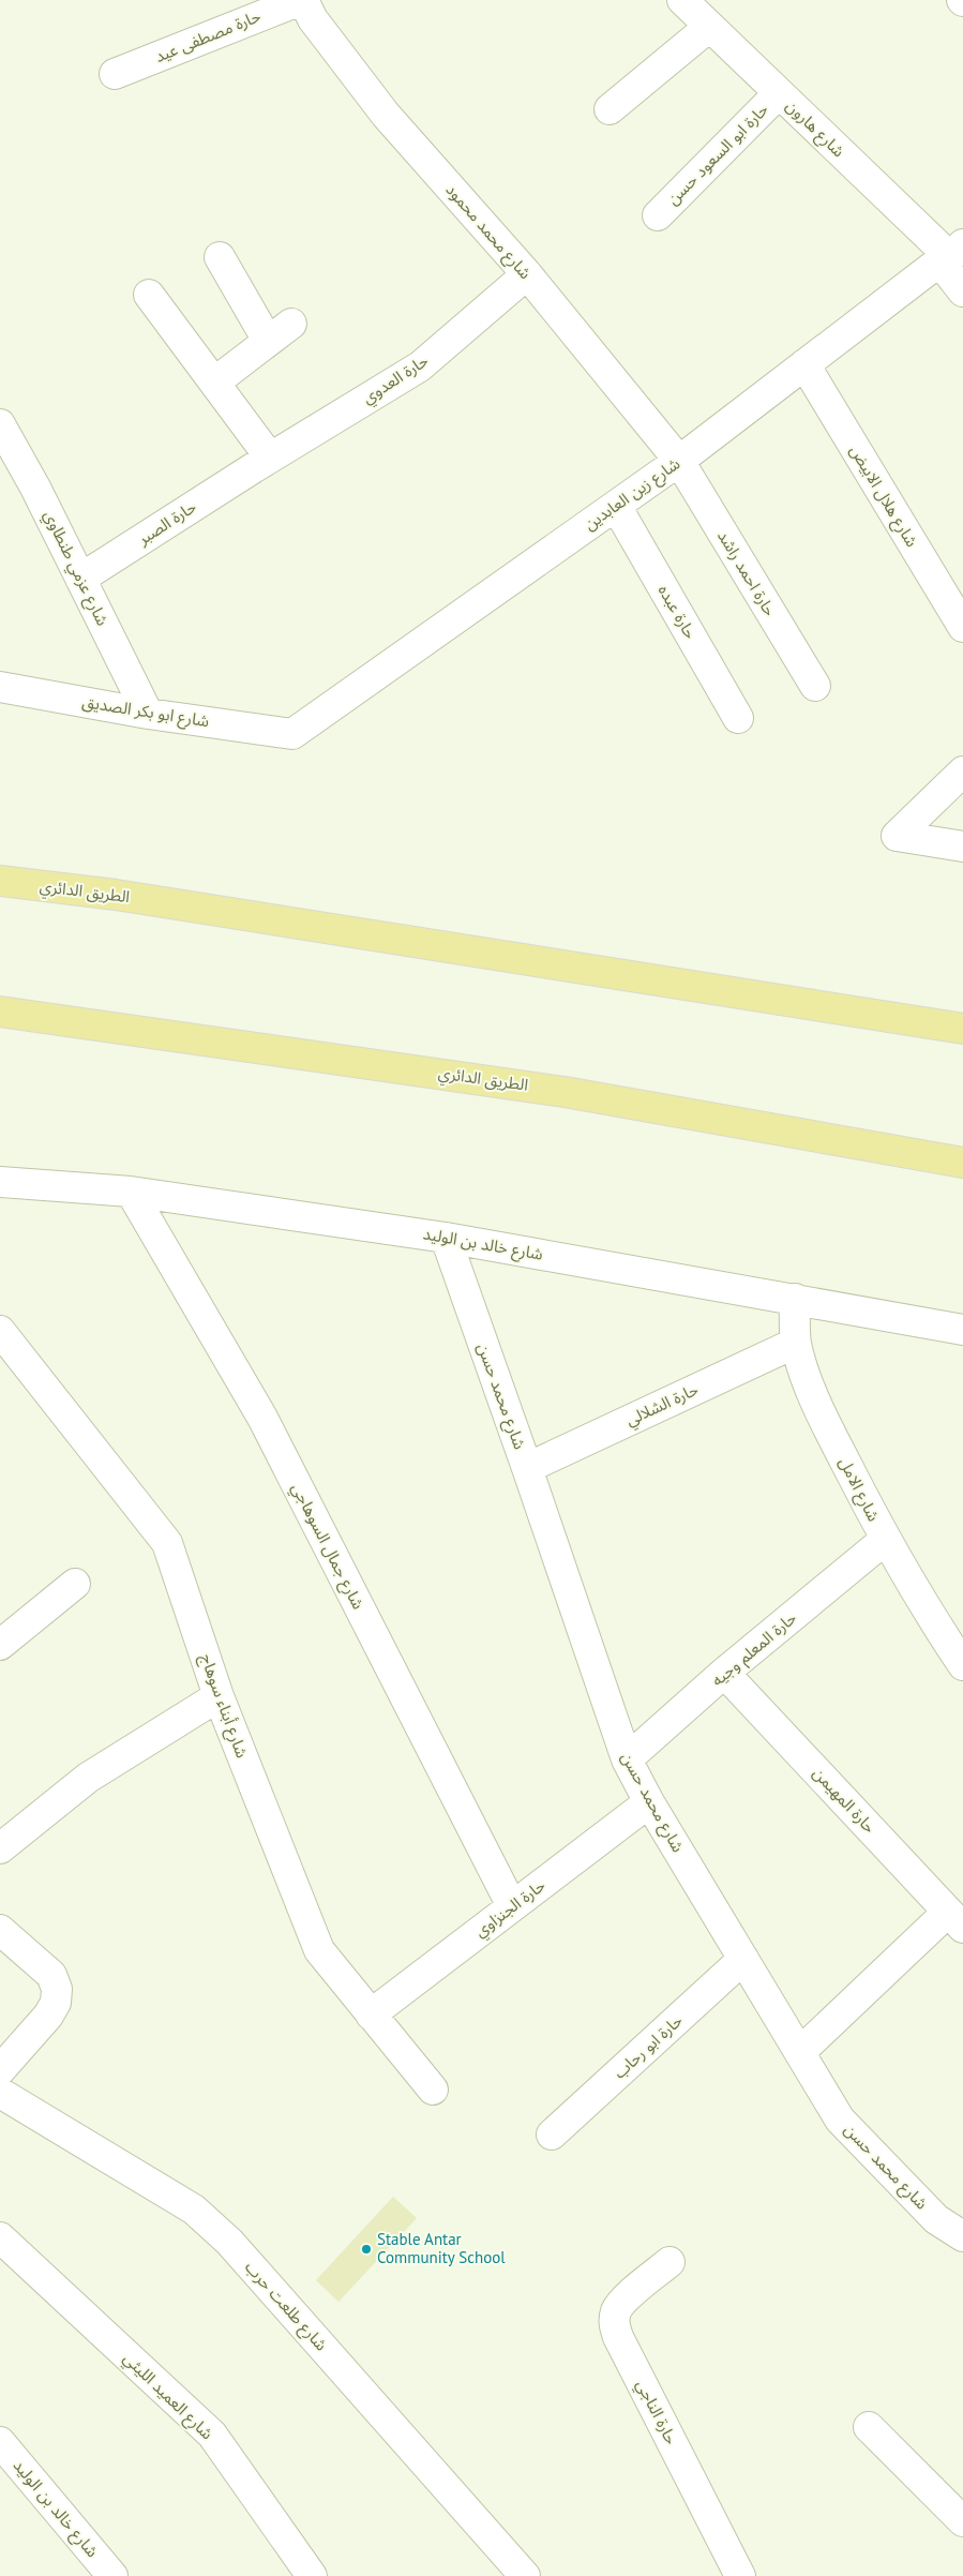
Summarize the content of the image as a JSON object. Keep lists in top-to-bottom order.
{
  "streets": {
    "highway": ["الطريق الدائري"],
    "street": [
      "حارة مصطفى عيد",
      "شارع هارون",
      "حارة ابو السعود حسن",
      "شارع محمد محمود",
      "حارة العدوي",
      "شارع زين العابدين",
      "شارع هلال الابيض",
      "حارة الصبر",
      "شارع عزمي طنطاوي",
      "حارة احمد راشد",
      "حارة عبده",
      "شارع ابو بكر الصديق",
      "شارع خالد بن الوليد",
      "شارع محمد حسن",
      "حارة الشلالي",
      "شارع الامل",
      "شارع جمال السوهاجي",
      "حارة المعلم وجيه",
      "شارع أبناء سوهاج",
      "حارة المهيمن",
      "حارة الجنزاوي",
      "حارة ابو رحاب",
      "شارع طلعت حرب",
      "شارع العميد الليثي",
      "حارة الناجي"
    ]
  },
  "crossings": [
    ["حارة مصطفى عيد", "شارع محمد محمود"],
    ["شارع هارون", "حارة ابو السعود حسن"],
    ["شارع هارون", "شارع زين العابدين"],
    ["شارع محمد محمود", "حارة العدوي"],
    ["شارع محمد محمود", "شارع زين العابدين"],
    ["شارع محمد محمود", "حارة احمد راشد"],
    ["حارة العدوي", "حارة الصبر"],
    ["شارع زين العابدين", "شارع هلال الابيض"],
    ["شارع زين العابدين", "حارة احمد راشد"],
    ["شارع زين العابدين", "حارة عبده"],
    ["شارع زين العابدين", "شارع ابو بكر الصديق"],
    ["حارة الصبر", "شارع عزمي طنطاوي"],
    ["شارع عزمي طنطاوي", "شارع ابو بكر الصديق"],
    ["شارع خالد بن الوليد", "شارع محمد حسن"],
    ["شارع خالد بن الوليد", "شارع الامل"],
    ["شارع خالد بن الوليد", "شارع جمال السوهاجي"],
    ["شارع محمد حسن", "حارة الشلالي"],
    ["شارع محمد حسن", "حارة المعلم وجيه"],
    ["شارع محمد حسن", "حارة الجنزاوي"],
    ["شارع محمد حسن", "حارة ابو رحاب"],
    ["حارة الشلالي", "شارع الامل"],
    ["شارع الامل", "حارة المعلم وجيه"],
    ["شارع جمال السوهاجي", "حارة الجنزاوي"],
    ["حارة المعلم وجيه", "حارة المهيمن"],
    ["شارع أبناء سوهاج", "حارة الجنزاوي"]
  ],
  "places": ["Stable Antar Community School"]
}
